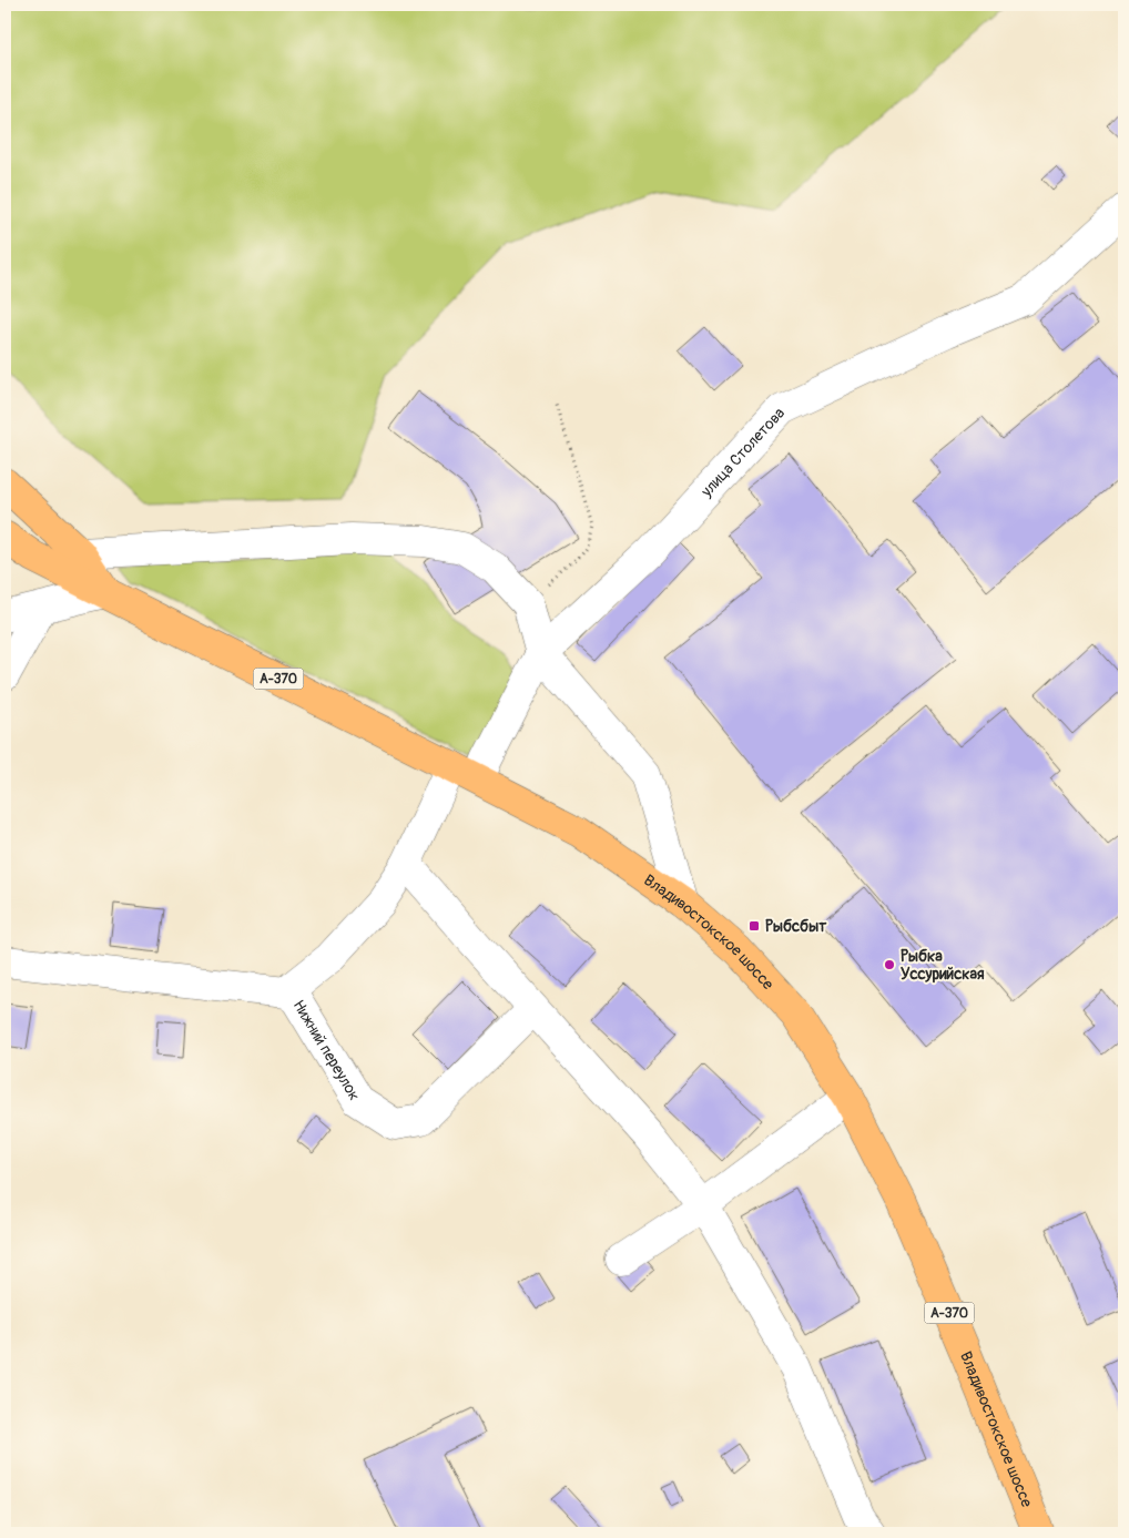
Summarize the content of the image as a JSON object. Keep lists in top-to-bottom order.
{
  "streets": {
    "highway": ["А-370", "Владивостокское шоссе"],
    "street": ["улица Столетова", "Нижний переулок"]
  },
  "crossings": [
    ["улица Столетова", "Владивостокское шоссе"]
  ],
  "places": {
    "transit": ["Рыбсбыт"],
    "other": ["Рыбка Уссурийская"]
  }
}
